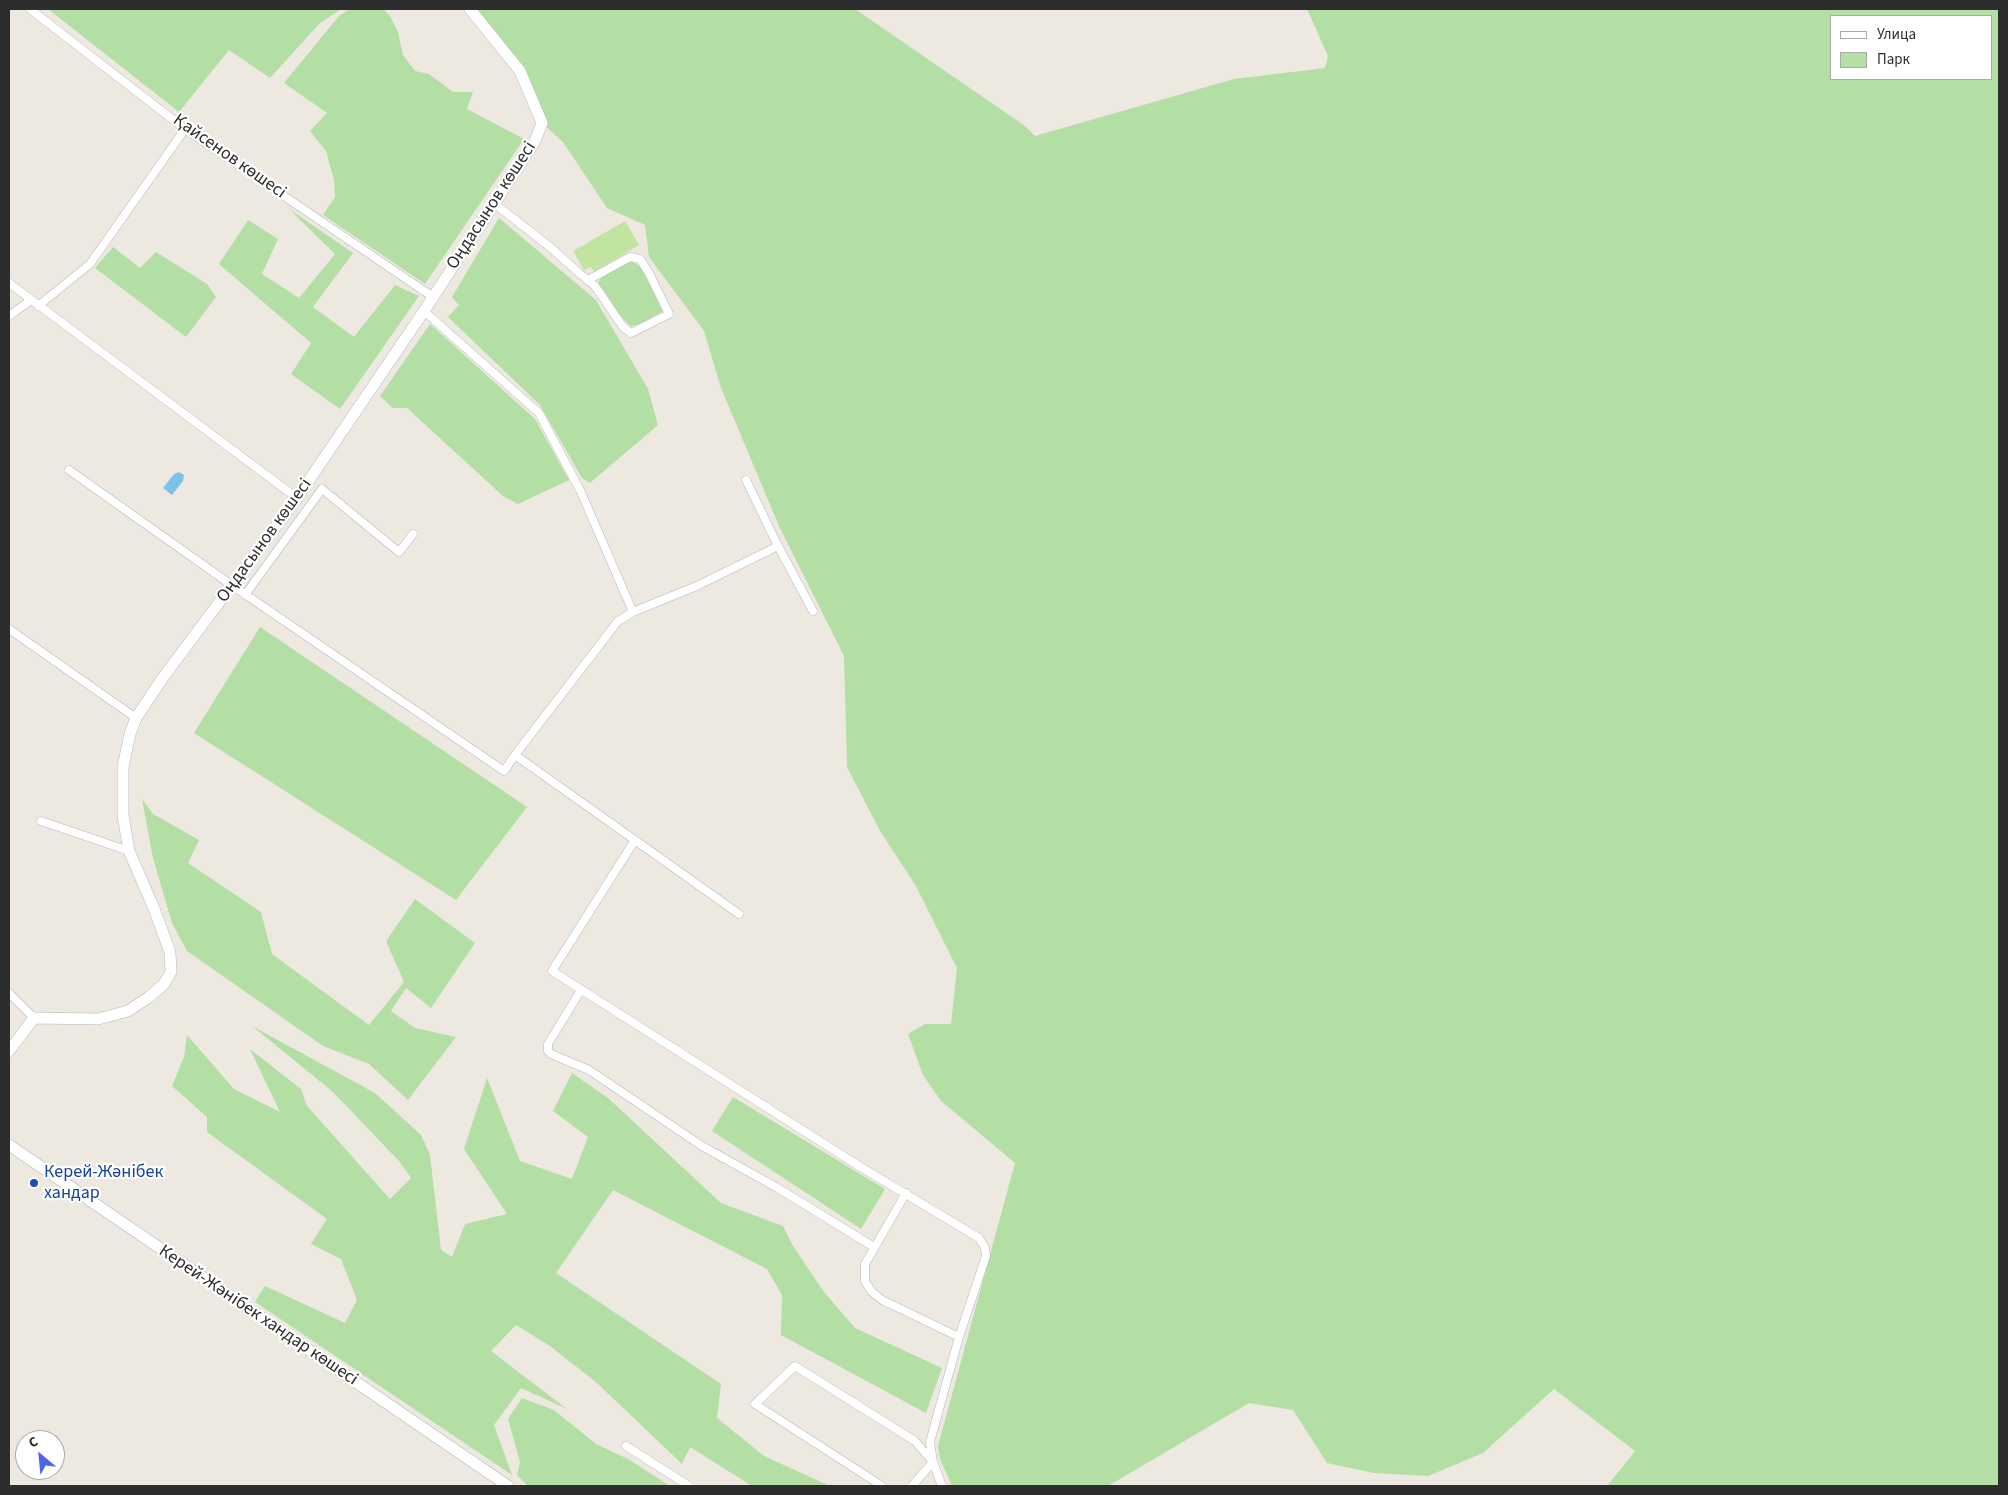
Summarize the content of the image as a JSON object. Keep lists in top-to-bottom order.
{
  "streets": {
    "street": ["Қайсенов көшесі", "Оңдасынов көшесі", "Керей-Жәнібек хандар көшесі"]
  },
  "crossings": [
    ["Қайсенов көшесі", "Оңдасынов көшесі"]
  ],
  "places": ["Керей-Жәнібек хандар"],
  "legend": ["Улица", "Парк"],
  "north": "top left"
}
